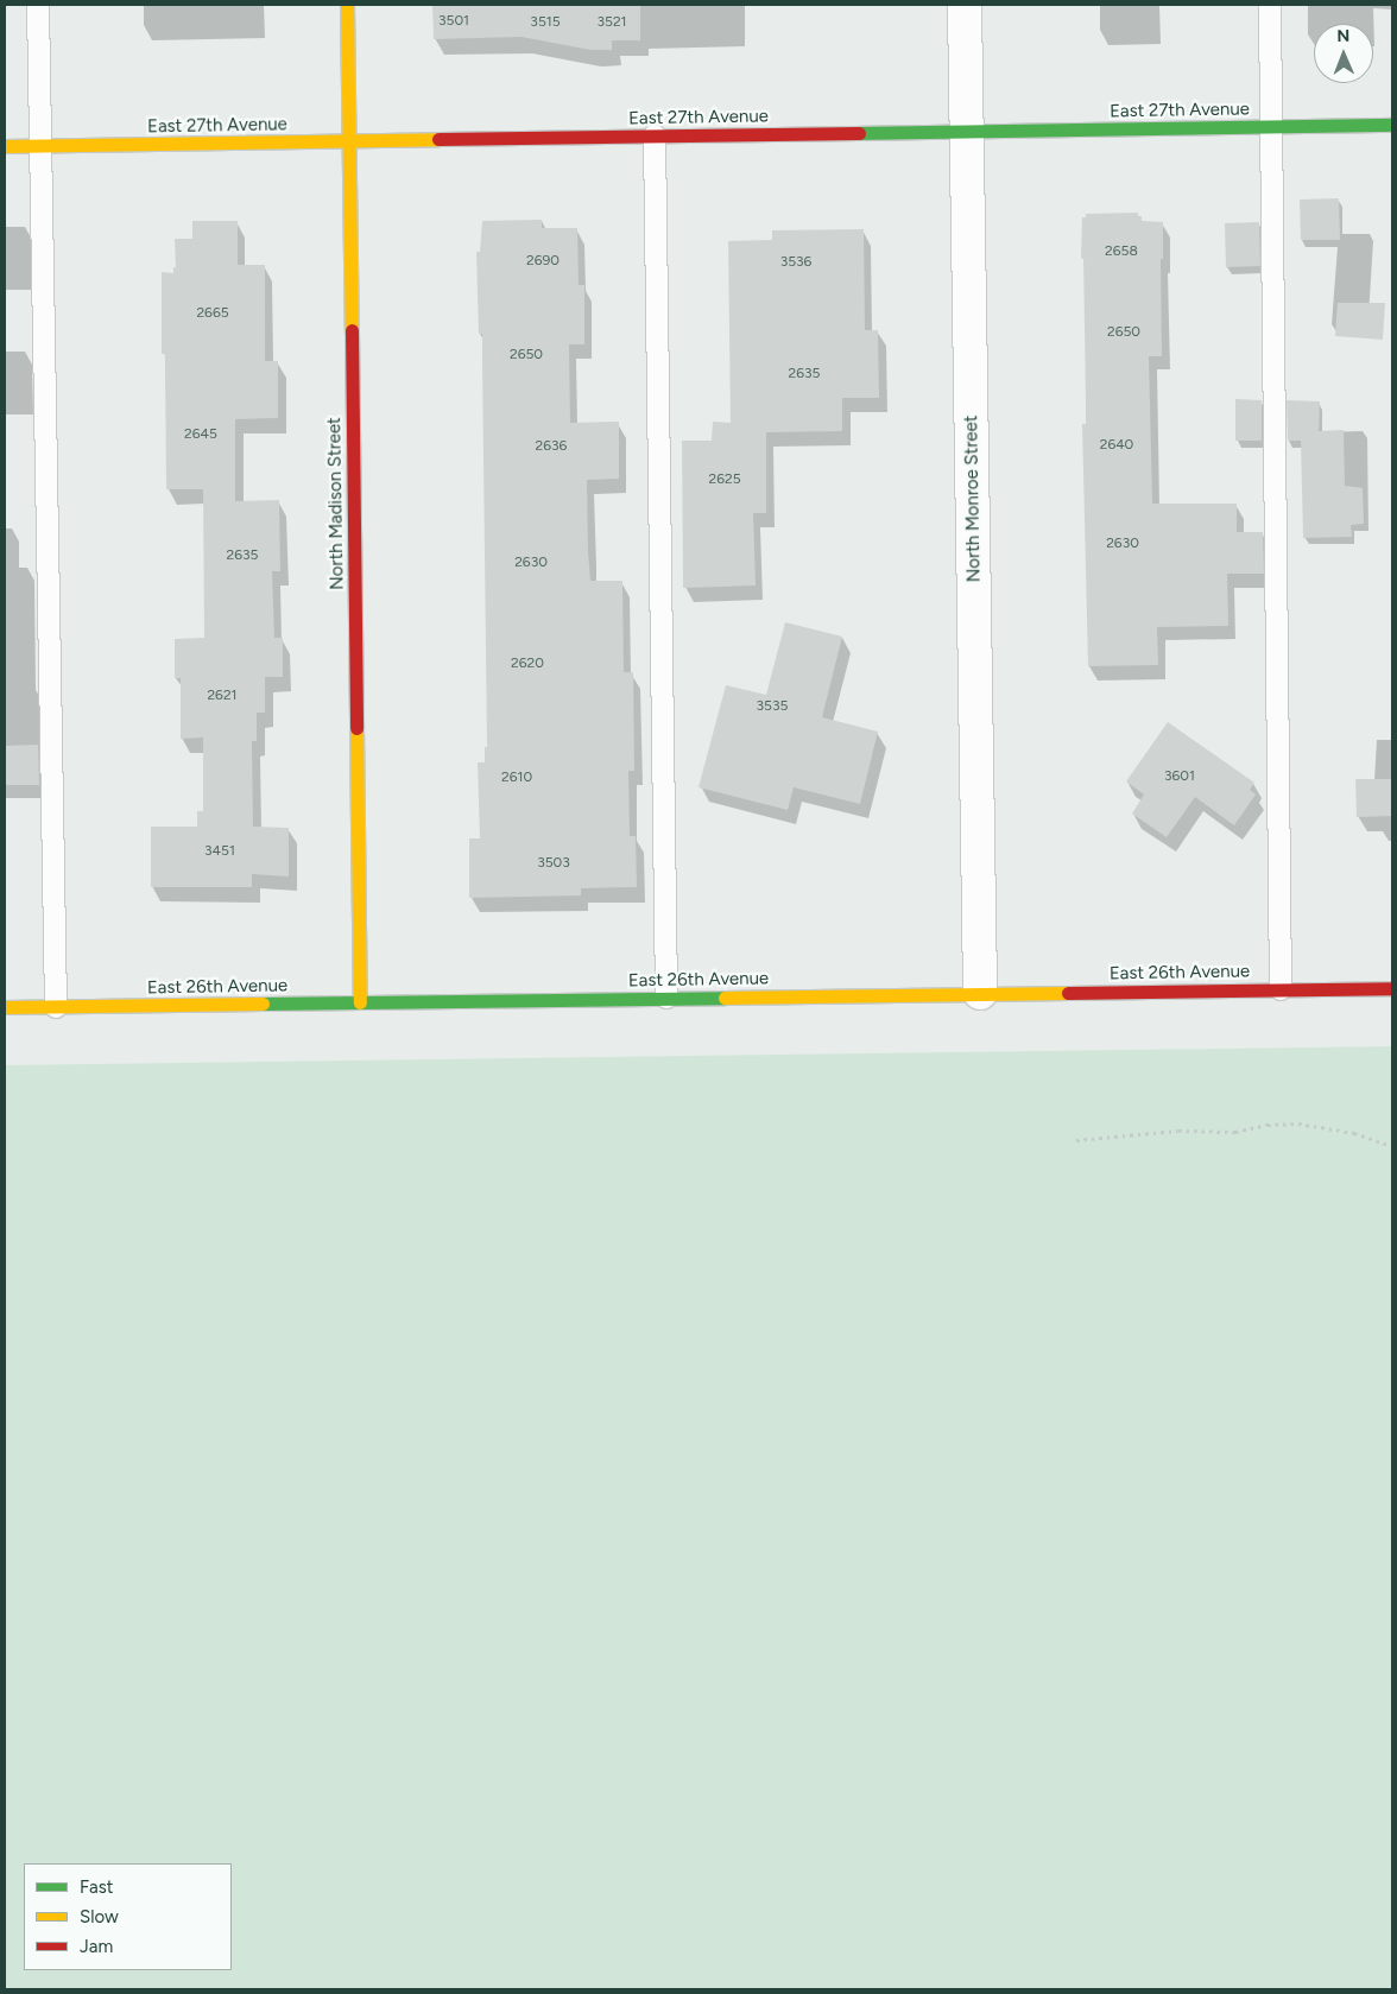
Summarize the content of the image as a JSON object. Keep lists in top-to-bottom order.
{
  "streets": {
    "street": [
      "East 27th Avenue",
      "North Monroe Street",
      "North Madison Street",
      "East 26th Avenue"
    ]
  },
  "crossings": [
    ["East 27th Avenue", "North Monroe Street"],
    ["East 27th Avenue", "North Madison Street"],
    ["North Monroe Street", "East 26th Avenue"],
    ["North Madison Street", "East 26th Avenue"]
  ],
  "house_numbers": [
    "3501",
    "3515",
    "3521",
    "2658",
    "2690",
    "3536",
    "2665",
    "2650",
    "2650",
    "2635",
    "2645",
    "2640",
    "2636",
    "2625",
    "2630",
    "2635",
    "2630",
    "2620",
    "2621",
    "3535",
    "3601",
    "2610",
    "3451",
    "3503"
  ],
  "legend": ["Fast", "Slow", "Jam"],
  "north": "top"
}
